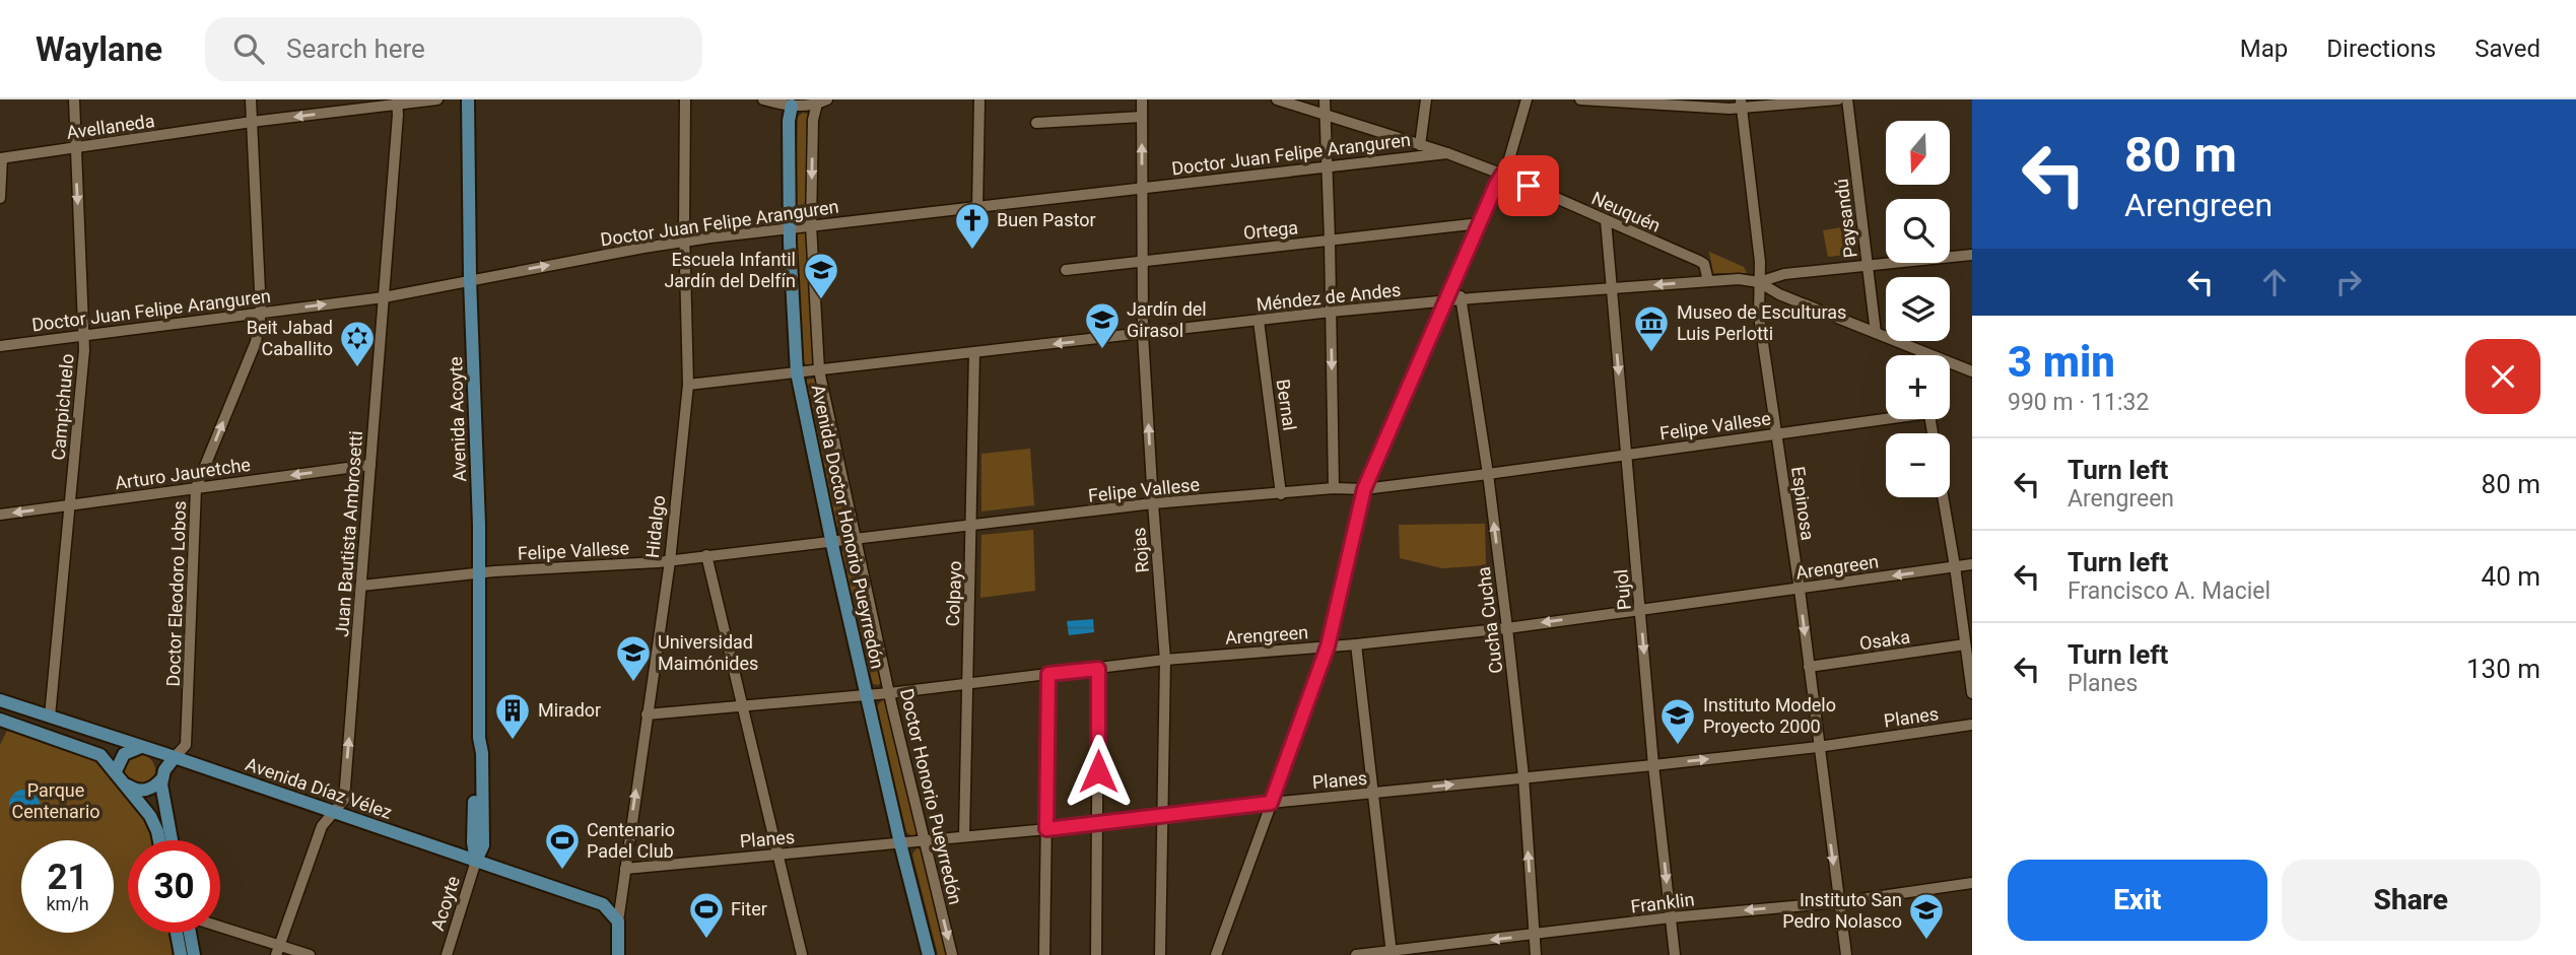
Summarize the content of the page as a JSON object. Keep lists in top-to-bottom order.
{
  "streets": {
    "main road": [
      "Avenida Acoyte",
      "Hidalgo",
      "Avenida Doctor Honorio Pueyrredón",
      "Avenida Díaz Vélez"
    ],
    "street": [
      "Avellaneda",
      "Doctor Juan Felipe Aranguren",
      "Neuquén",
      "Paysandú",
      "Ortega",
      "Méndez de Andes",
      "Bernal",
      "Campichuelo",
      "Felipe Vallese",
      "Arturo Jauretche",
      "Espinosa",
      "Juan Bautista Ambrosetti",
      "Rojas",
      "Arengreen",
      "Pujol",
      "Doctor Eleodoro Lobos",
      "Colpayo",
      "Cucha Cucha",
      "Osaka",
      "Planes",
      "Doctor Honorio Pueyrredón",
      "Acoyte",
      "Franklin"
    ]
  },
  "crossings": [
    ["Avellaneda", "Campichuelo"],
    ["Avellaneda", "Juan Bautista Ambrosetti"],
    ["Avellaneda", "Doctor Eleodoro Lobos"],
    ["Doctor Juan Felipe Aranguren", "Neuquén"],
    ["Doctor Juan Felipe Aranguren", "Campichuelo"],
    ["Doctor Juan Felipe Aranguren", "Avenida Acoyte"],
    ["Doctor Juan Felipe Aranguren", "Hidalgo"],
    ["Doctor Juan Felipe Aranguren", "Avenida Doctor Honorio Pueyrredón"],
    ["Doctor Juan Felipe Aranguren", "Juan Bautista Ambrosetti"],
    ["Doctor Juan Felipe Aranguren", "Rojas"],
    ["Doctor Juan Felipe Aranguren", "Doctor Eleodoro Lobos"],
    ["Doctor Juan Felipe Aranguren", "Doctor Honorio Pueyrredón"],
    ["Neuquén", "Méndez de Andes"],
    ["Neuquén", "Pujol"],
    ["Paysandú", "Méndez de Andes"],
    ["Ortega", "Rojas"],
    ["Méndez de Andes", "Bernal"],
    ["Méndez de Andes", "Espinosa"],
    ["Méndez de Andes", "Hidalgo"],
    ["Méndez de Andes", "Avenida Doctor Honorio Pueyrredón"],
    ["Méndez de Andes", "Rojas"],
    ["Méndez de Andes", "Pujol"],
    ["Méndez de Andes", "Colpayo"],
    ["Méndez de Andes", "Cucha Cucha"],
    ["Méndez de Andes", "Doctor Honorio Pueyrredón"],
    ["Bernal", "Felipe Vallese"],
    ["Campichuelo", "Arturo Jauretche"],
    ["Campichuelo", "Avenida Díaz Vélez"],
    ["Avenida Acoyte", "Felipe Vallese"],
    ["Avenida Acoyte", "Avenida Díaz Vélez"],
    ["Avenida Acoyte", "Acoyte"],
    ["Felipe Vallese", "Espinosa"],
    ["Felipe Vallese", "Hidalgo"],
    ["Felipe Vallese", "Avenida Doctor Honorio Pueyrredón"],
    ["Felipe Vallese", "Juan Bautista Ambrosetti"],
    ["Felipe Vallese", "Rojas"],
    ["Felipe Vallese", "Pujol"],
    ["Felipe Vallese", "Colpayo"],
    ["Felipe Vallese", "Cucha Cucha"],
    ["Felipe Vallese", "Doctor Honorio Pueyrredón"],
    ["Arturo Jauretche", "Juan Bautista Ambrosetti"],
    ["Arturo Jauretche", "Doctor Eleodoro Lobos"],
    ["Espinosa", "Arengreen"],
    ["Espinosa", "Osaka"],
    ["Espinosa", "Planes"],
    ["Espinosa", "Franklin"],
    ["Hidalgo", "Arengreen"],
    ["Hidalgo", "Planes"],
    ["Hidalgo", "Avenida Díaz Vélez"],
    ["Avenida Doctor Honorio Pueyrredón", "Arengreen"],
    ["Avenida Doctor Honorio Pueyrredón", "Planes"],
    ["Juan Bautista Ambrosetti", "Avenida Díaz Vélez"],
    ["Rojas", "Arengreen"],
    ["Rojas", "Planes"],
    ["Arengreen", "Pujol"],
    ["Arengreen", "Colpayo"],
    ["Arengreen", "Cucha Cucha"],
    ["Arengreen", "Doctor Honorio Pueyrredón"],
    ["Pujol", "Planes"],
    ["Pujol", "Franklin"],
    ["Doctor Eleodoro Lobos", "Avenida Díaz Vélez"],
    ["Colpayo", "Planes"],
    ["Cucha Cucha", "Planes"],
    ["Cucha Cucha", "Franklin"],
    ["Planes", "Doctor Honorio Pueyrredón"],
    ["Avenida Díaz Vélez", "Acoyte"]
  ],
  "one_way": [
    "Arturo Jauretche",
    "Pujol",
    "Cucha Cucha",
    "Franklin"
  ],
  "parks": ["Parque Centenario"],
  "places": {
    "church": ["Buen Pastor"],
    "school or university": [
      "Escuela Infantil Jardín del Delfín",
      "Jardín del Girasol",
      "Universidad Maimónides",
      "Instituto Modelo Proyecto 2000",
      "Instituto San Pedro Nolasco"
    ],
    "museum": ["Museo de Esculturas Luis Perlotti"],
    "synagogue": ["Beit Jabad Caballito"],
    "building": ["Mirador"],
    "sports": ["Centenario Padel Club", "Fiter"]
  },
  "north": "bottom",
  "page": {
    "header": "Waylane",
    "search": "Search here",
    "nav": ["Map", "Directions", "Saved"],
    "turn": ["80 m", "Arengreen"],
    "map_buttons": ["+", "−"],
    "heading": ["3 min", "990 m · 11:32"],
    "list": [
      {
        "name": "Turn left",
        "note": "Arengreen",
        "value": "80 m"
      },
      {
        "name": "Turn left",
        "note": "Francisco A. Maciel",
        "value": "40 m"
      },
      {
        "name": "Turn left",
        "note": "Planes",
        "value": "130 m"
      }
    ],
    "speed": "21 km/h",
    "limit": "30",
    "buttons": ["Exit", "Share"]
  }
}
